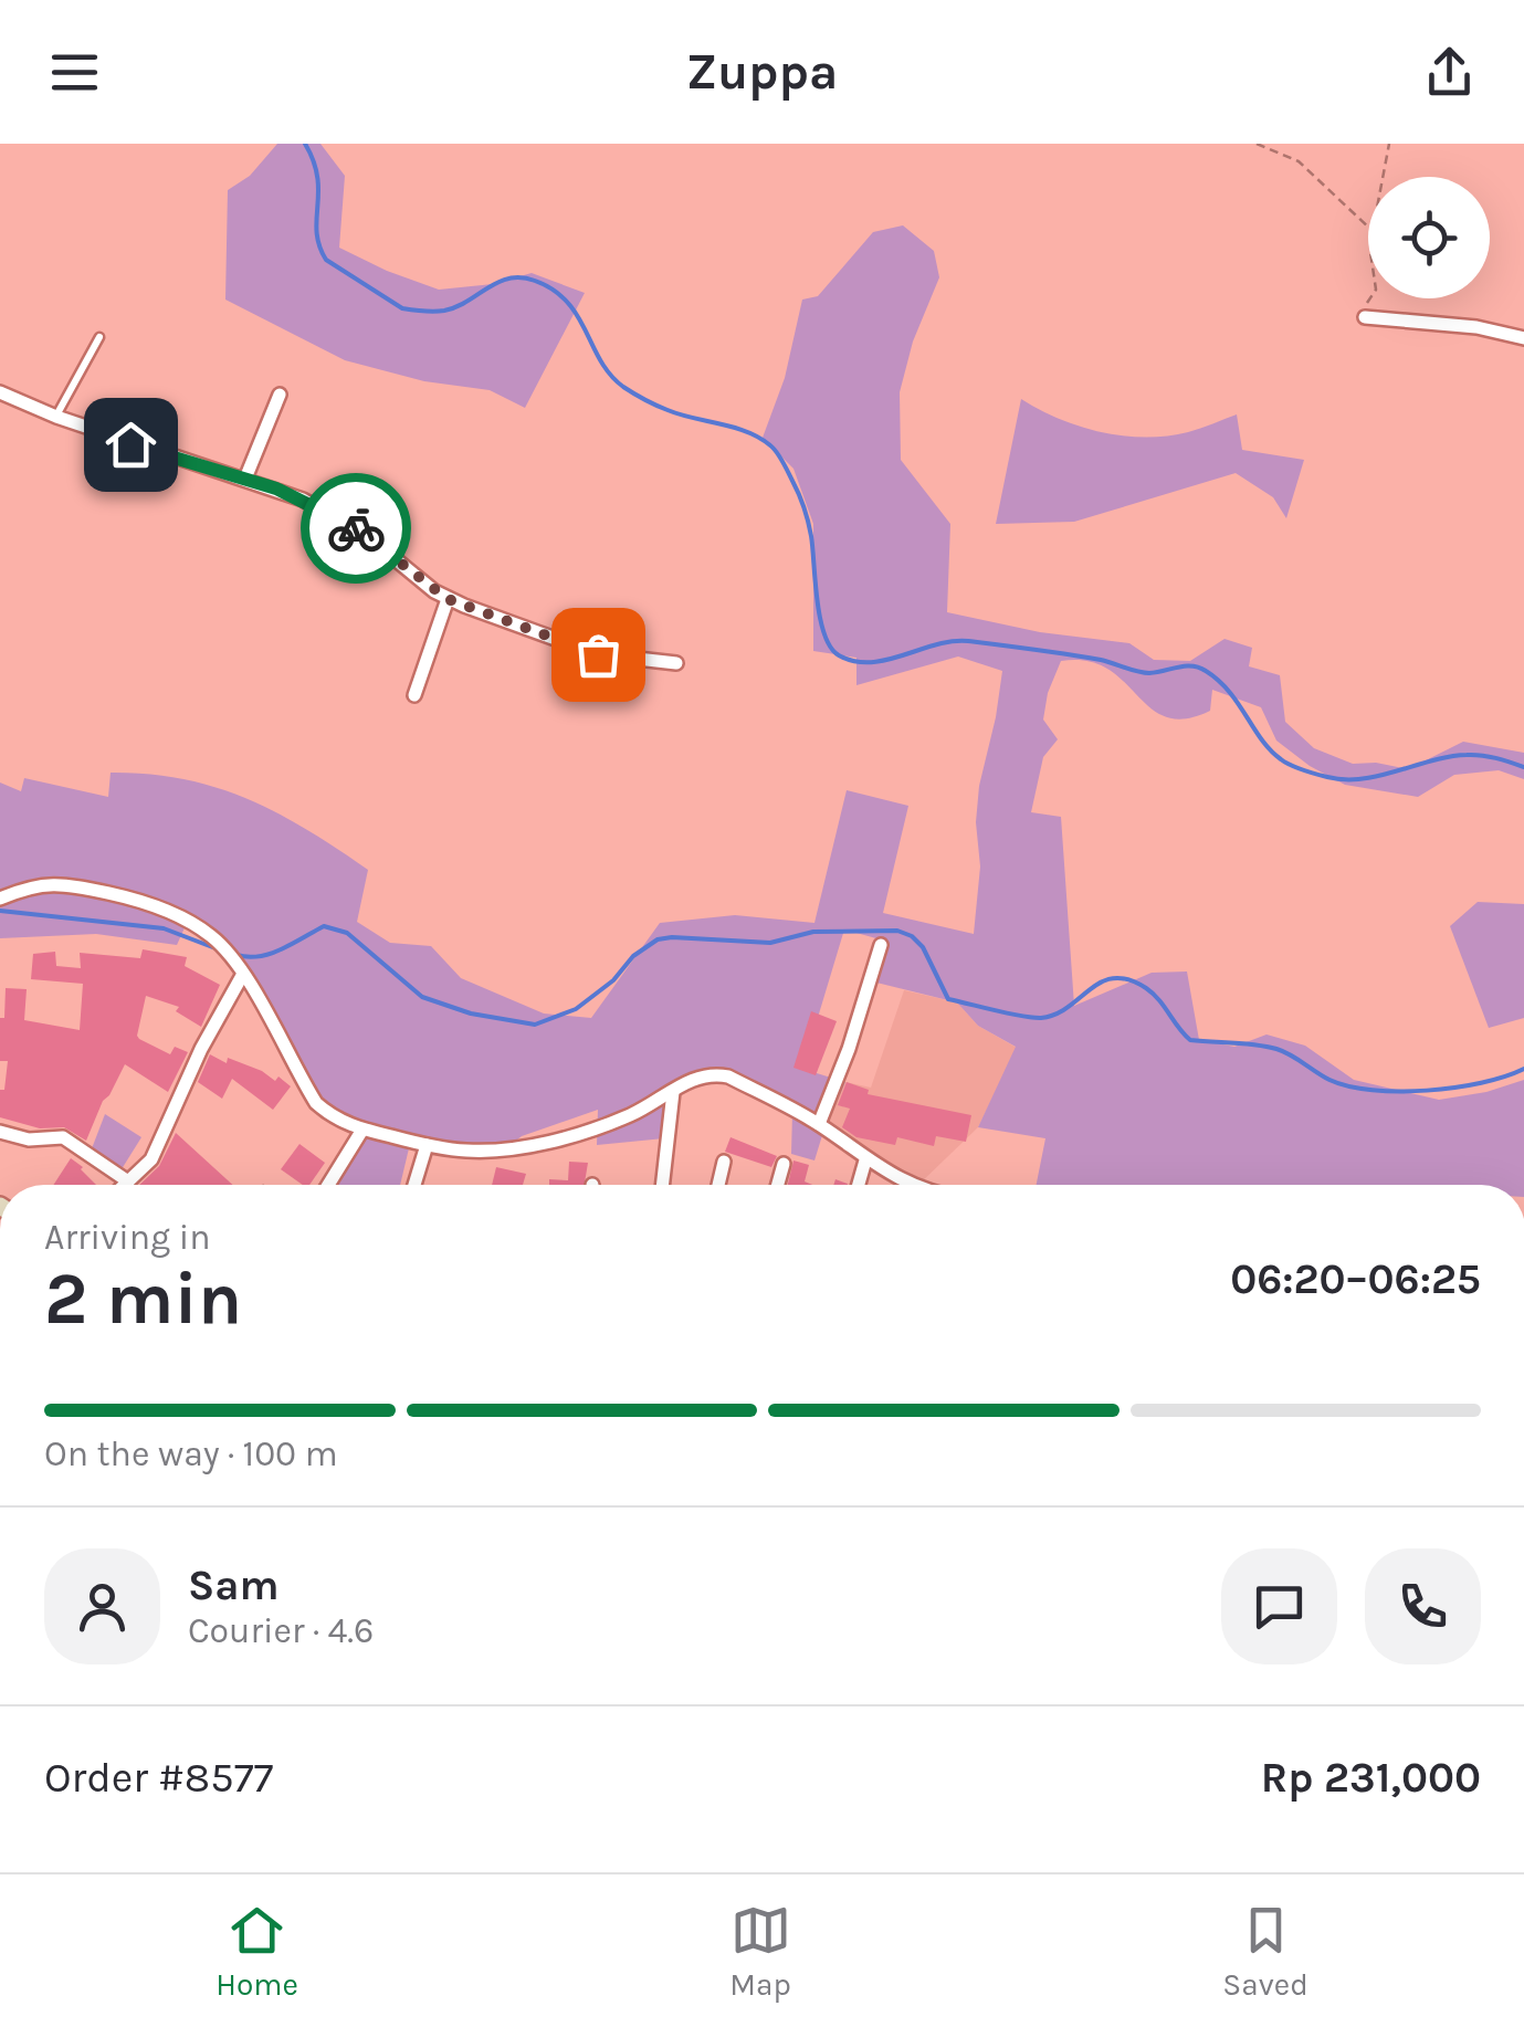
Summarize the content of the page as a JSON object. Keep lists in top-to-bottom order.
{
  "page": {
    "header": "Zuppa",
    "heading": ["2 min", "Arriving in", "06:20–06:25"],
    "panel": [
      "Sam",
      "Courier · 4.6",
      "Order #8577",
      "Rp 231,000"
    ],
    "bar": "On the way · 100 m",
    "tabs": ["Home", "Map", "Saved"]
  }
}
